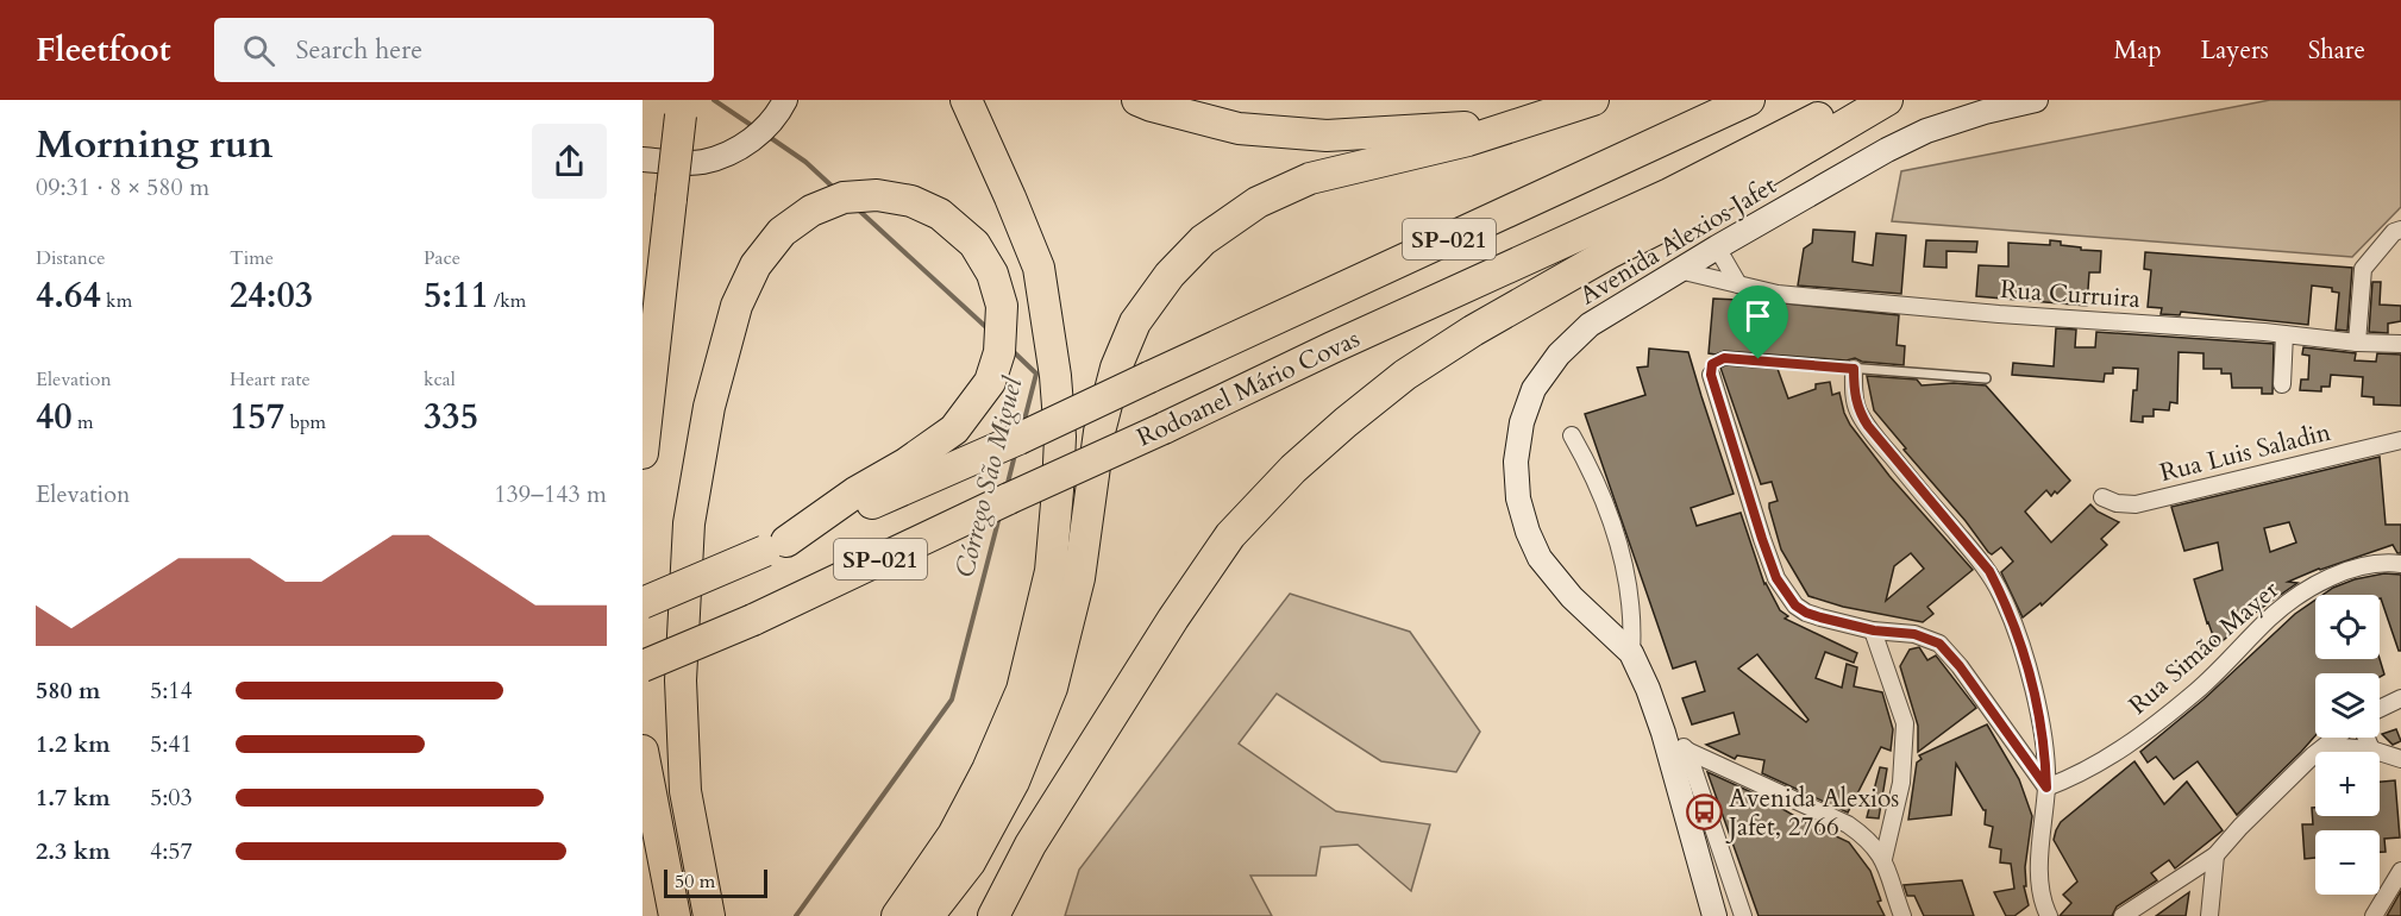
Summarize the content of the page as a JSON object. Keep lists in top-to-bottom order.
{
  "streets": {
    "highway": ["SP-021", "Rodoanel Mário Covas"],
    "main road": ["Avenida Alexios Jafet"],
    "street": ["Rua Curruira", "Rua Luis Saladin", "Rua Simão Mayer"]
  },
  "crossings": [
    ["Avenida Alexios Jafet", "Rua Curruira"]
  ],
  "water": ["Córrego São Miguel"],
  "places": {
    "bus stop": ["Avenida Alexios Jafet, 2766"]
  },
  "scale_bar": "50 m",
  "page": {
    "header": "Fleetfoot",
    "search": "Search here",
    "nav": ["Map", "Layers", "Share"],
    "heading": ["Morning run", "09:31 · 8 × 580 m"],
    "stats": [
      ["Distance", "4.64 km"],
      ["Time", "24:03"],
      ["Pace", "5:11 /km"],
      ["Elevation", "40 m"],
      ["Heart rate", "157 bpm"],
      ["kcal", "335"]
    ],
    "chart": ["Elevation", "139–143 m"],
    "map_buttons": ["+", "−"],
    "list": [
      {
        "name": "580 m",
        "note": "5:14"
      },
      {
        "name": "1.2 km",
        "note": "5:41"
      },
      {
        "name": "1.7 km",
        "note": "5:03"
      },
      {
        "name": "2.3 km",
        "note": "4:57"
      }
    ],
    "scale": "50 m"
  }
}
